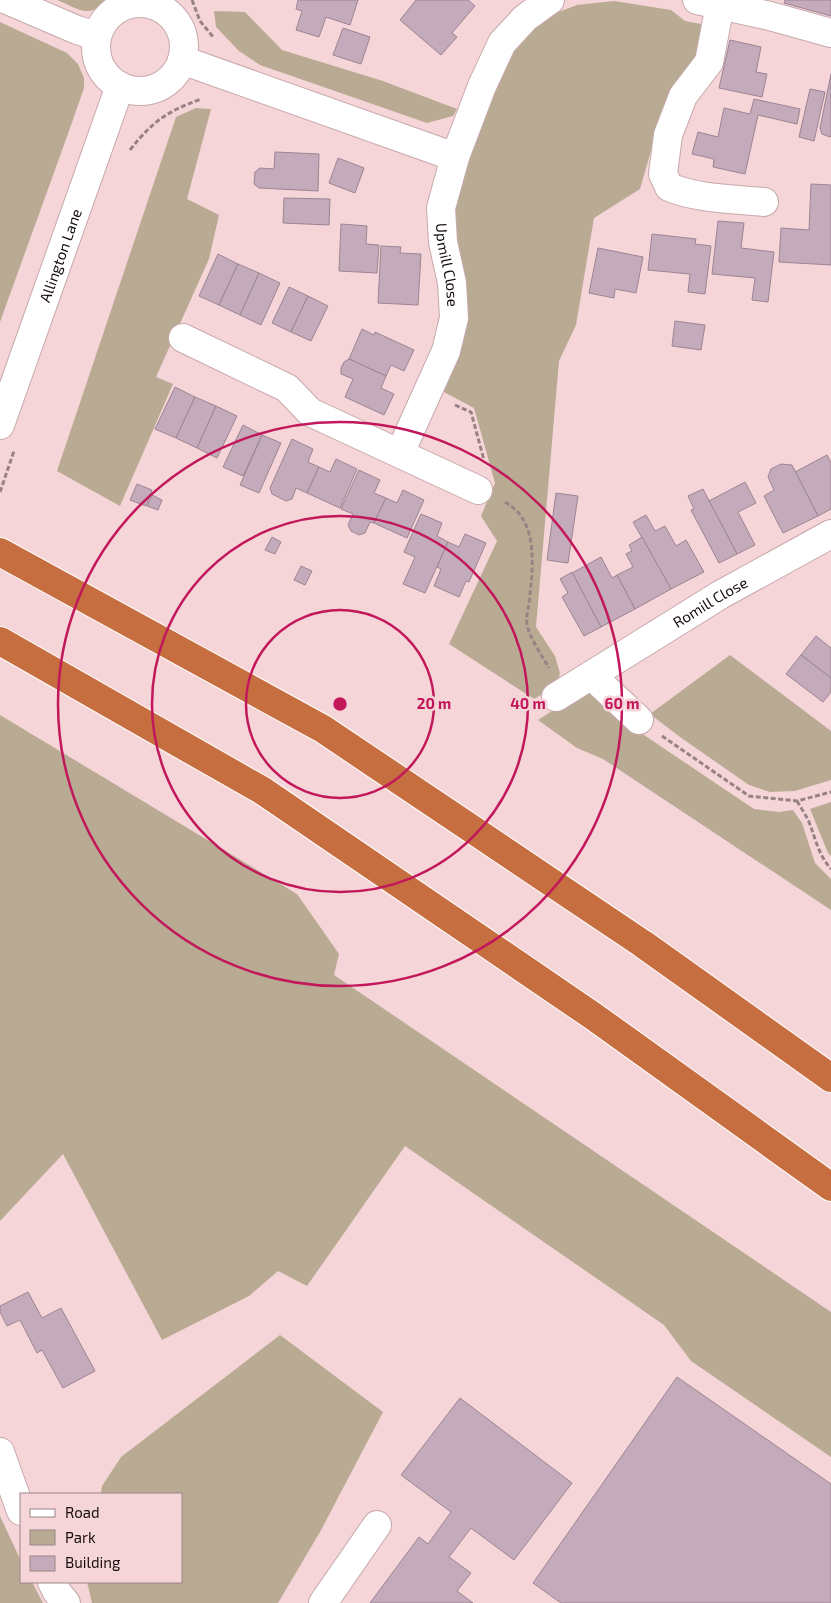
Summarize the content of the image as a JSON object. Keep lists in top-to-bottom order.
{
  "streets": {
    "street": ["Allington Lane", "Upmill Close", "Romill Close"]
  },
  "legend": ["Road", "Park", "Building"],
  "rings": ["20 m", "40 m", "60 m"]
}
